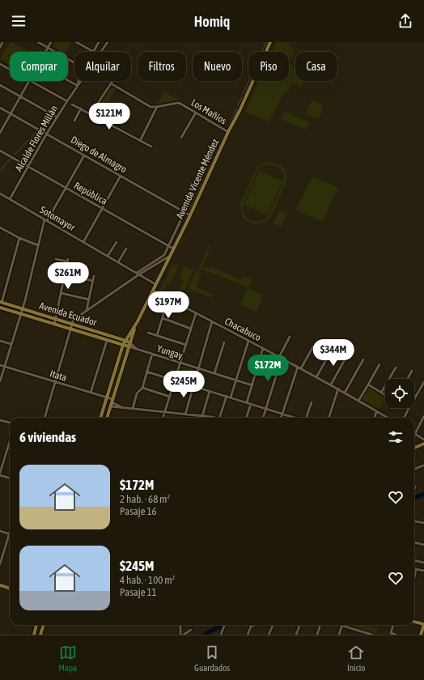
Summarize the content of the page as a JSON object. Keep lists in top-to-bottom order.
{
  "streets": {
    "main road": ["Avenida Vicente Méndez", "Avenida Ecuador"],
    "street": [
      "Los Mañíos",
      "Alcalde Flores Millán",
      "Diego de Almagro",
      "República",
      "Sotomayor",
      "Chacabuco",
      "Yungay",
      "Itata"
    ]
  },
  "crossings": [
    ["Los Mañíos", "Avenida Vicente Méndez"],
    ["Alcalde Flores Millán", "Diego de Almagro"],
    ["Alcalde Flores Millán", "República"],
    ["Alcalde Flores Millán", "Sotomayor"],
    ["Diego de Almagro", "Avenida Vicente Méndez"],
    ["Avenida Vicente Méndez", "República"],
    ["Avenida Vicente Méndez", "Sotomayor"],
    ["Avenida Vicente Méndez", "Avenida Ecuador"],
    ["Avenida Vicente Méndez", "Chacabuco"],
    ["Avenida Vicente Méndez", "Yungay"],
    ["Avenida Vicente Méndez", "Itata"],
    ["Avenida Ecuador", "Yungay"]
  ],
  "page": {
    "header": "Homiq",
    "chip": [
      "Comprar",
      "Alquilar",
      "Filtros",
      "Nuevo",
      "Piso",
      "Casa"
    ],
    "price": [
      "$121M",
      "$261M",
      "$197M",
      "$344M",
      "$172M",
      "$245M"
    ],
    "heading": "6 viviendas",
    "list": [
      {
        "name": "$172M",
        "note": "2 hab. · 68 m² · Pasaje 16"
      },
      {
        "name": "$245M",
        "note": "4 hab. · 100 m² · Pasaje 11"
      }
    ],
    "tabs": ["Mapa", "Guardados", "Inicio"]
  }
}
